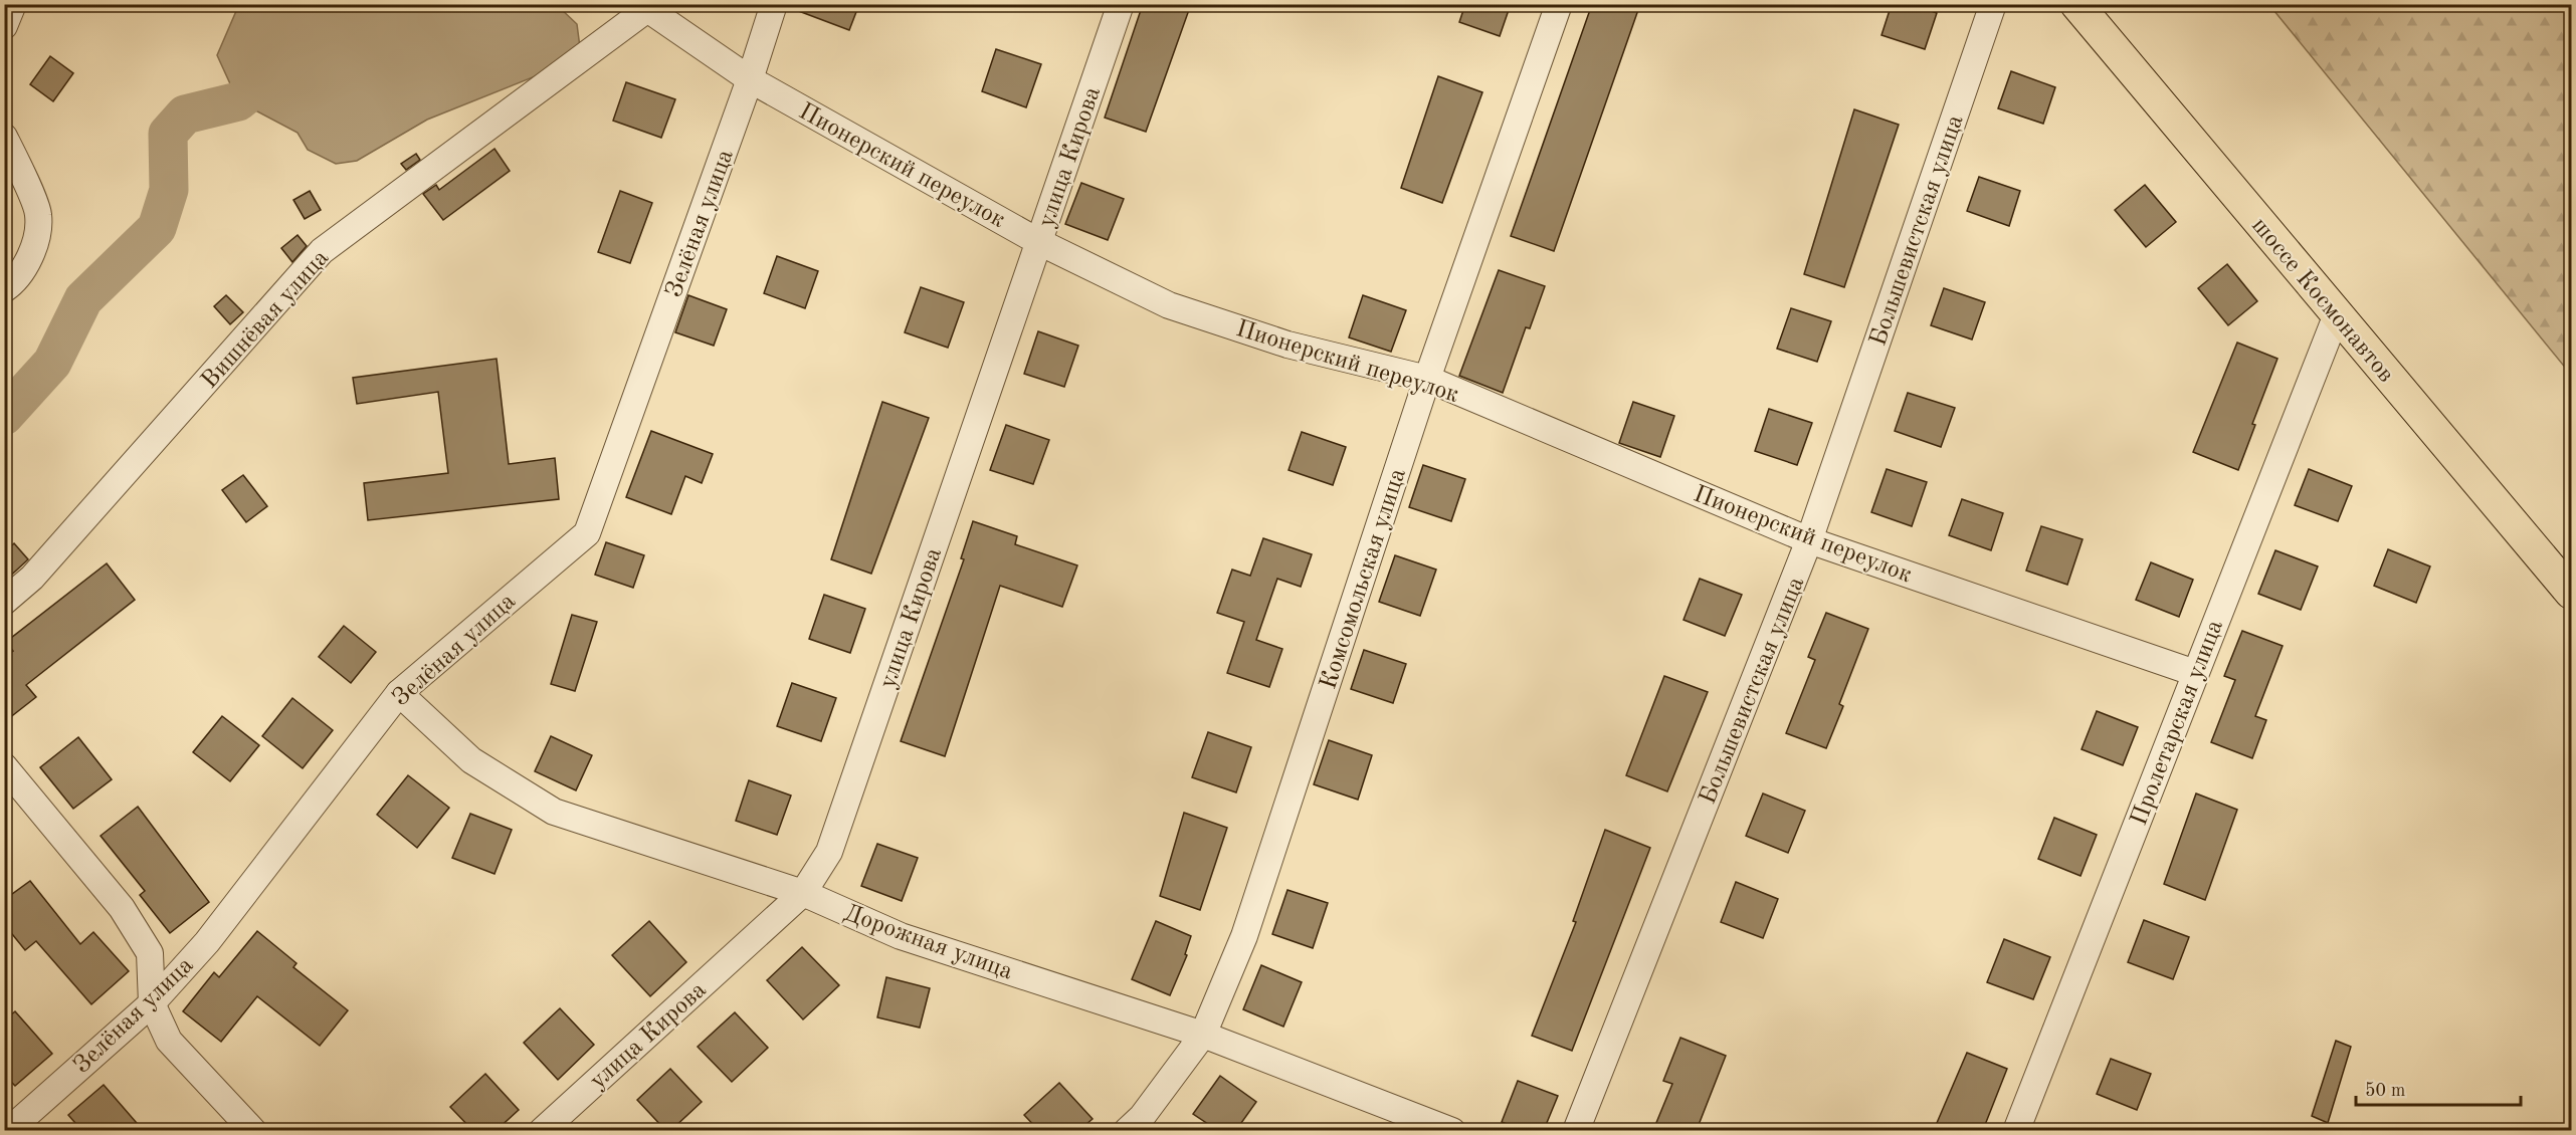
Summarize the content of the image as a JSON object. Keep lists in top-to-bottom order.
{
  "streets": {
    "main road": ["шоссе Космонавтов"],
    "street": [
      "улица Кирова",
      "Пионерский переулок",
      "Зелёная улица",
      "Большевистская улица",
      "Вишнёвая улица",
      "Комсомольская улица",
      "Пролетарская улица",
      "Дорожная улица"
    ]
  },
  "crossings": [
    ["улица Кирова", "Пионерский переулок"],
    ["улица Кирова", "Дорожная улица"],
    ["Пионерский переулок", "Зелёная улица"],
    ["Пионерский переулок", "Большевистская улица"],
    ["Пионерский переулок", "Вишнёвая улица"],
    ["Пионерский переулок", "Комсомольская улица"],
    ["Пионерский переулок", "Пролетарская улица"],
    ["Зелёная улица", "Дорожная улица"],
    ["шоссе Космонавтов", "Пролетарская улица"],
    ["Комсомольская улица", "Дорожная улица"]
  ],
  "scale_bar": "50 m"
}
